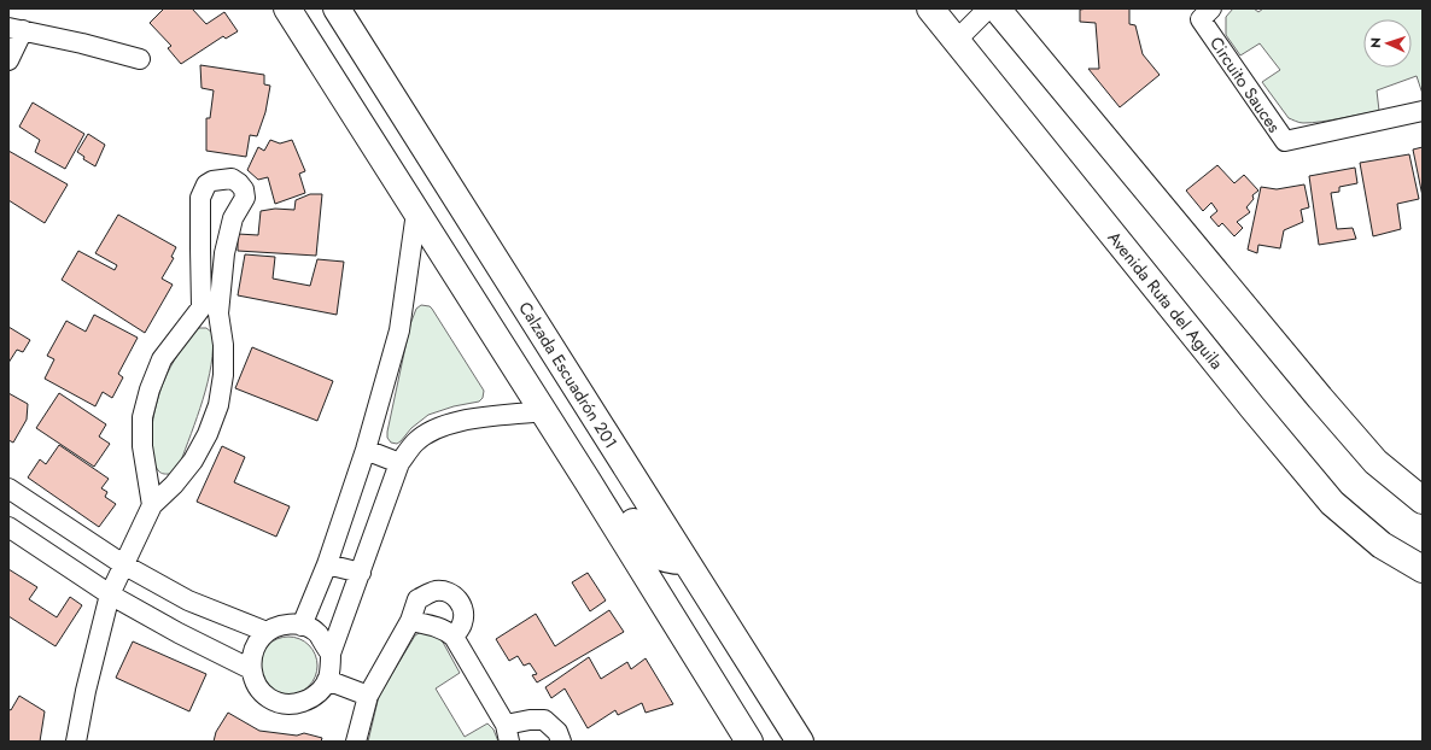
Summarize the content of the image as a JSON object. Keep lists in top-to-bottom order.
{
  "streets": {
    "main road": ["Avenida Ruta del Aguila", "Calzada Escuadrón 201"],
    "street": ["Circuito Sauces"]
  },
  "north": "left"
}
